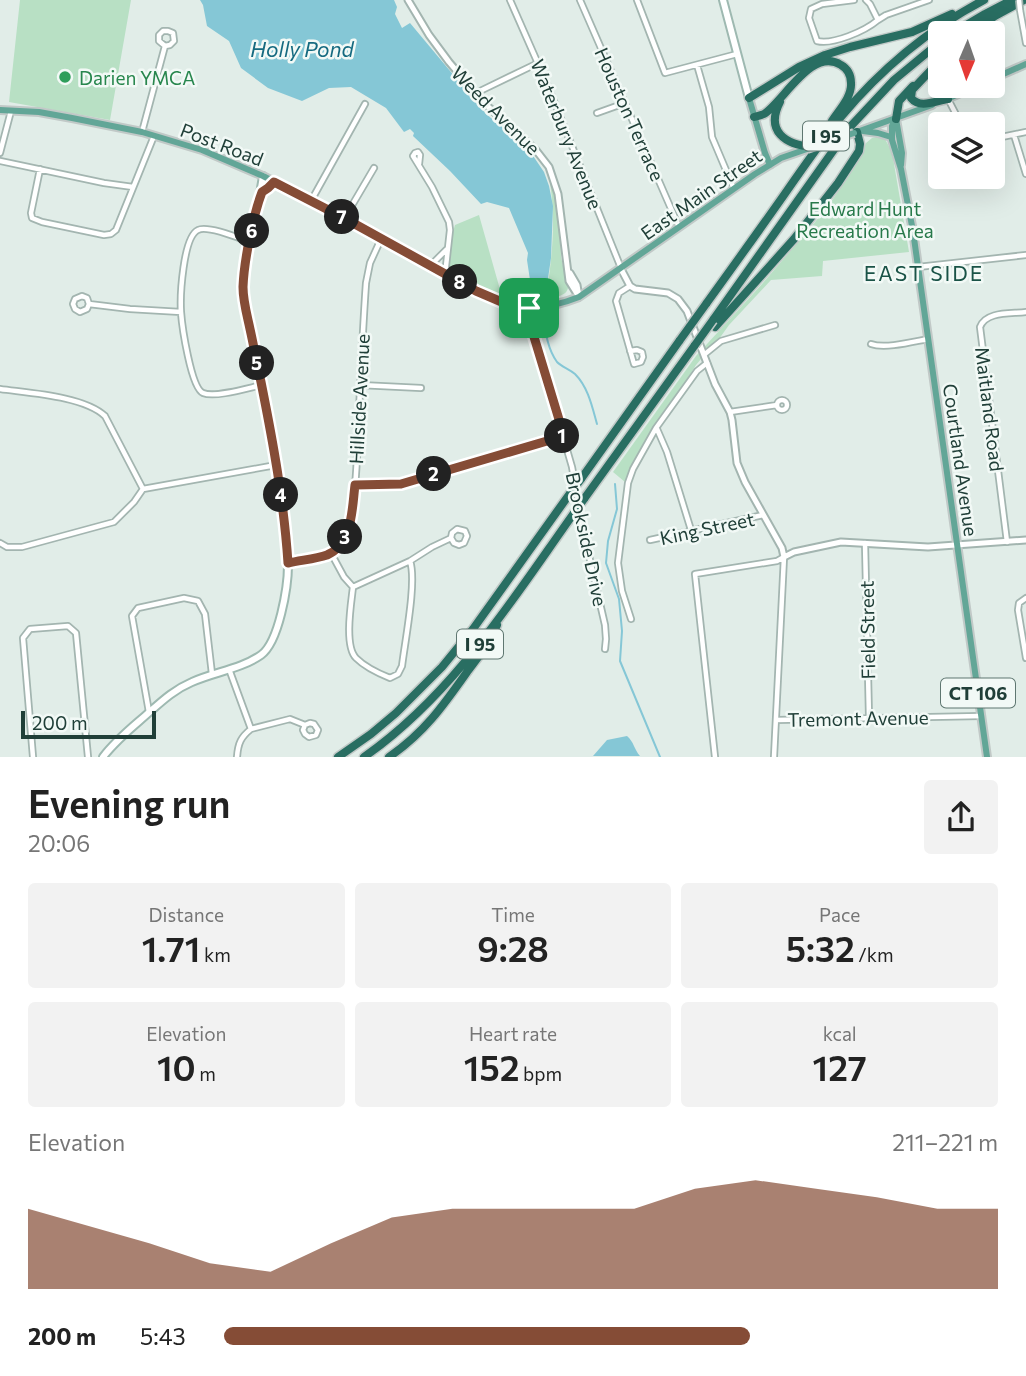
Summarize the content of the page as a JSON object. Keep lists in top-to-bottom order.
{
  "streets": {
    "highway": ["I 95"],
    "main road": [
      "Post Road",
      "East Main Street",
      "Courtland Avenue",
      "CT 106"
    ],
    "street": [
      "Weed Avenue",
      "Houston Terrace",
      "Waterbury Avenue",
      "Hillside Avenue",
      "Maitland Road",
      "King Street",
      "Brookside Drive",
      "Field Street",
      "Tremont Avenue"
    ]
  },
  "crossings": [
    ["Weed Avenue", "East Main Street"],
    ["Houston Terrace", "East Main Street"],
    ["Waterbury Avenue", "East Main Street"],
    ["Post Road", "East Main Street"],
    ["Post Road", "Hillside Avenue"],
    ["Post Road", "Brookside Drive"],
    ["East Main Street", "Courtland Avenue"],
    ["East Main Street", "Brookside Drive"],
    ["Courtland Avenue", "Tremont Avenue"],
    ["Field Street", "Tremont Avenue"]
  ],
  "districts": ["EAST SIDE"],
  "water": ["Holly Pond"],
  "parks": ["Edward Hunt Recreation Area"],
  "places": ["Darien YMCA"],
  "scale_bar": "200 m",
  "north": "bottom",
  "page": {
    "pins": [
      "7",
      "6",
      "8",
      "5",
      "1",
      "2",
      "4",
      "3"
    ],
    "scale": "200 m",
    "heading": ["Evening run", "20:06"],
    "stats": [
      ["Distance", "1.71 km"],
      ["Time", "9:28"],
      ["Pace", "5:32 /km"],
      ["Elevation", "10 m"],
      ["Heart rate", "152 bpm"],
      ["kcal", "127"]
    ],
    "chart": ["Elevation", "211–221 m"],
    "list": [
      {
        "name": "200 m",
        "note": "5:43"
      }
    ]
  }
}
